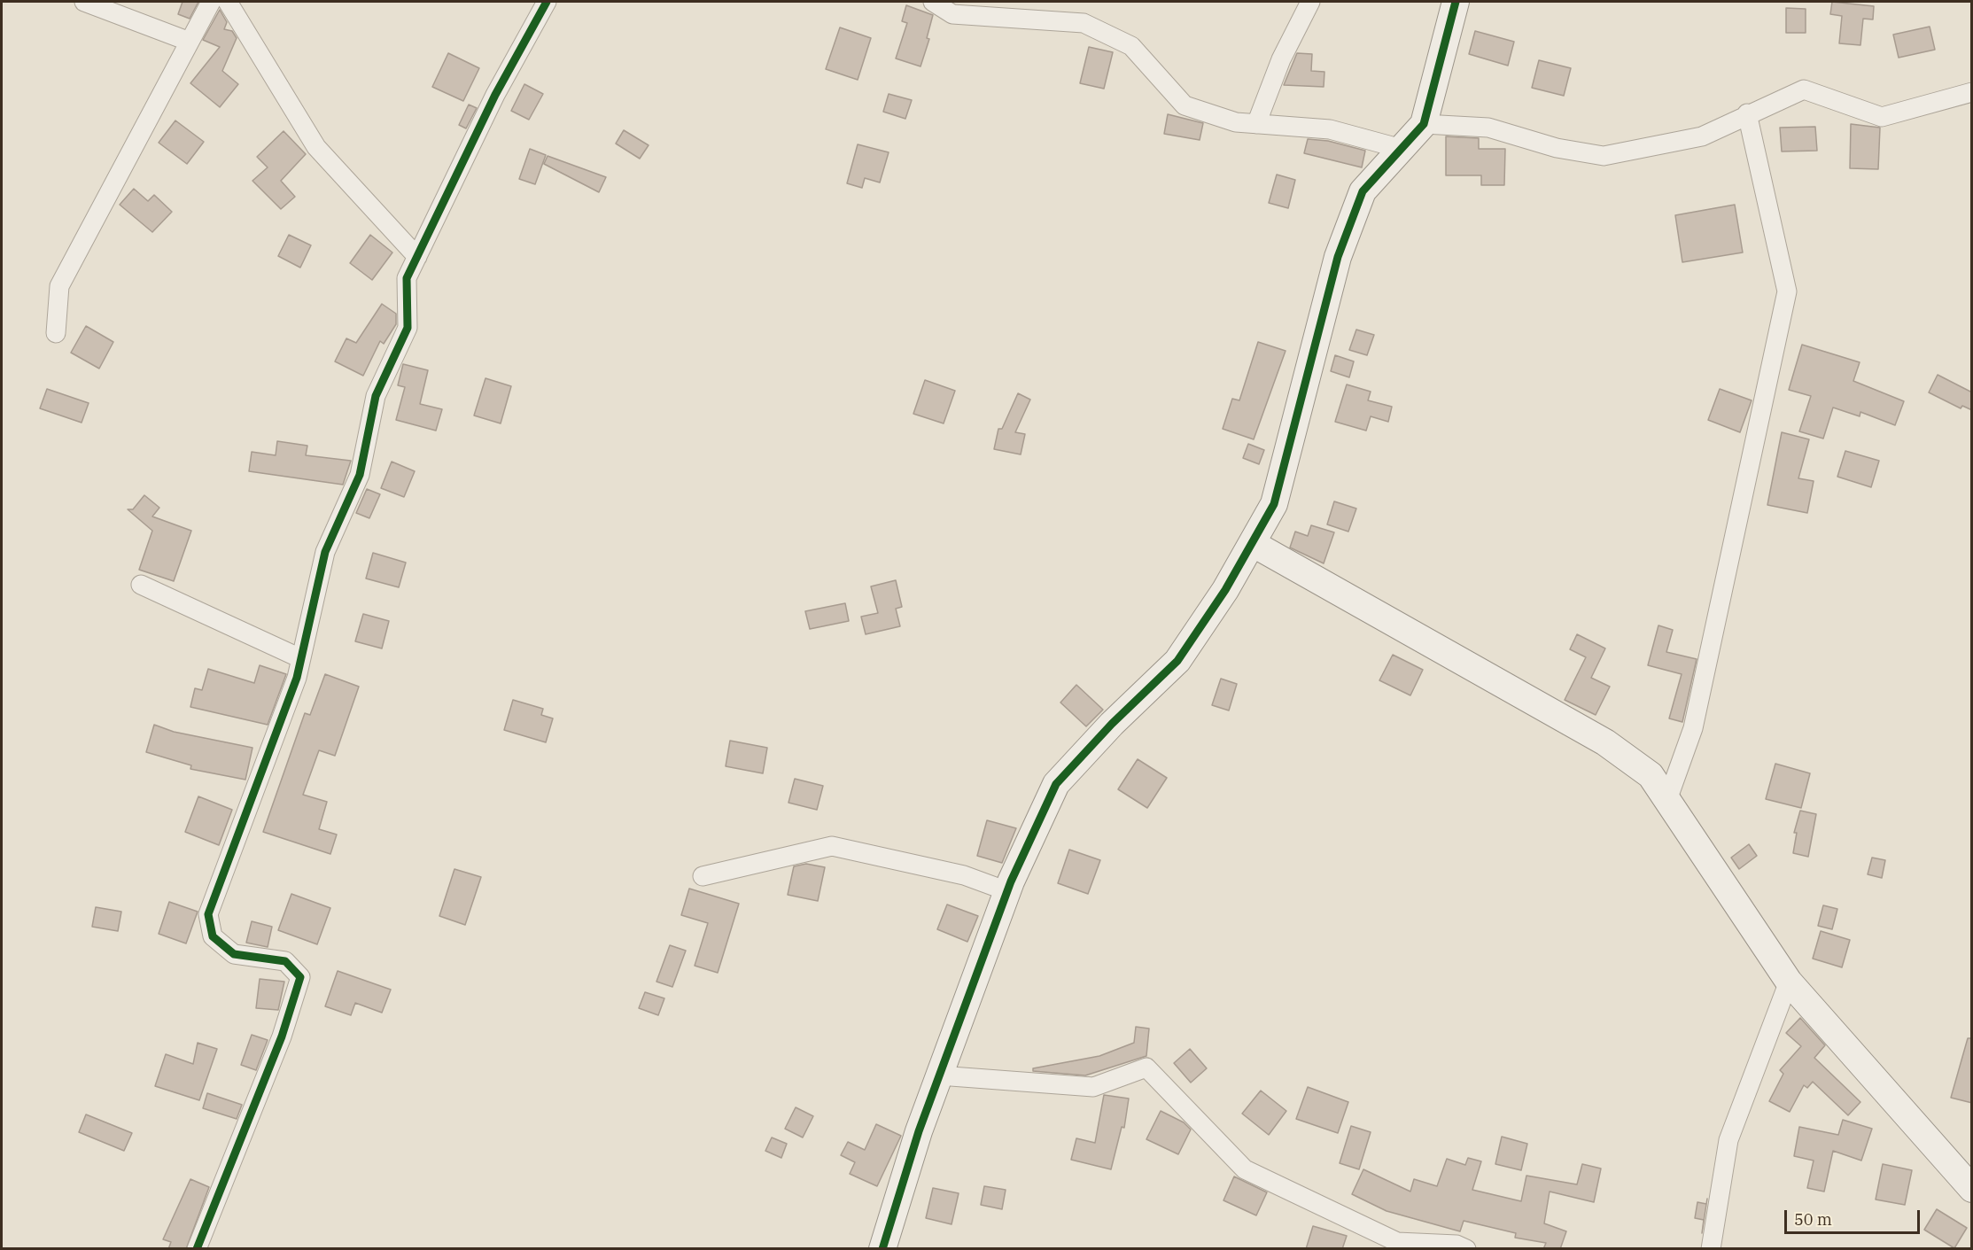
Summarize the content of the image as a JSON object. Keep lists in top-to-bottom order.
{
  "scale_bar": "50 m"
}
